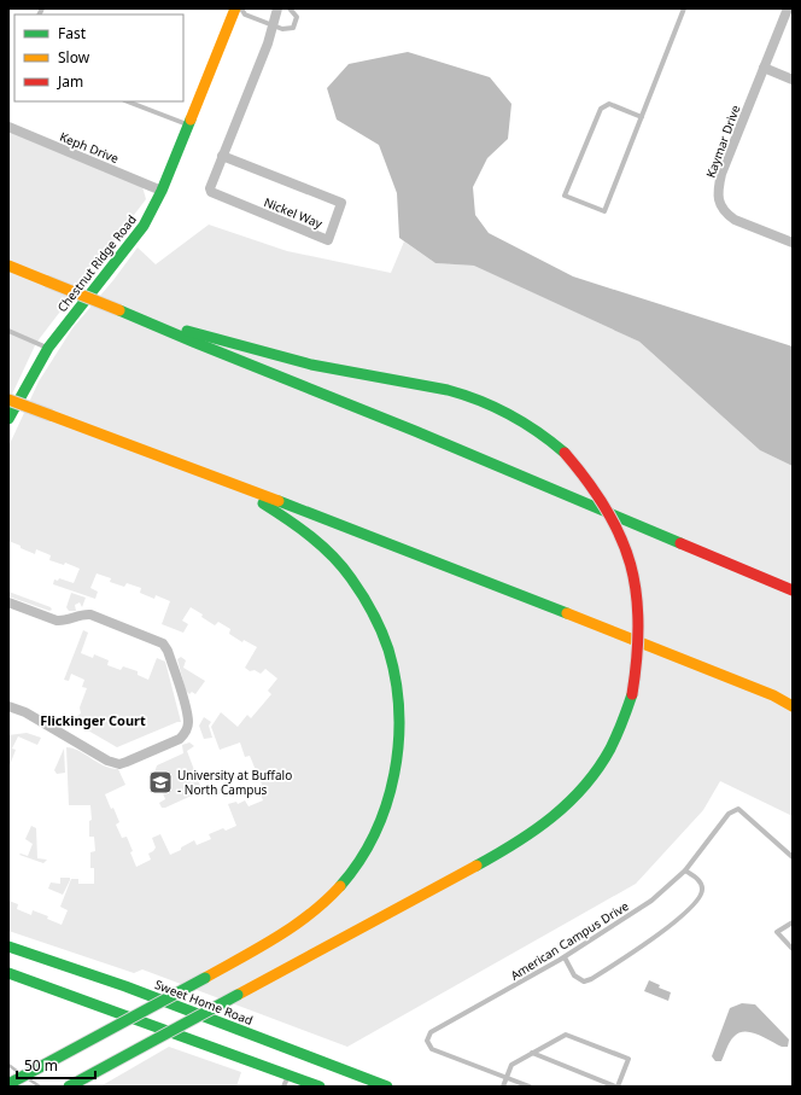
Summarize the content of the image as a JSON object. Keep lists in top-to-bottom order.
{
  "streets": {
    "main road": ["Chestnut Ridge Road", "Sweet Home Road"],
    "street": ["Kaymar Drive", "Keph Drive", "Nickel Way"],
    "lane": ["American Campus Drive"]
  },
  "crossings": [
    ["Keph Drive", "Chestnut Ridge Road"]
  ],
  "districts": ["Flickinger Court"],
  "places": {
    "school or university": ["University at Buffalo - North Campus"]
  },
  "legend": ["Fast", "Slow", "Jam"],
  "scale_bar": "50 m"
}
